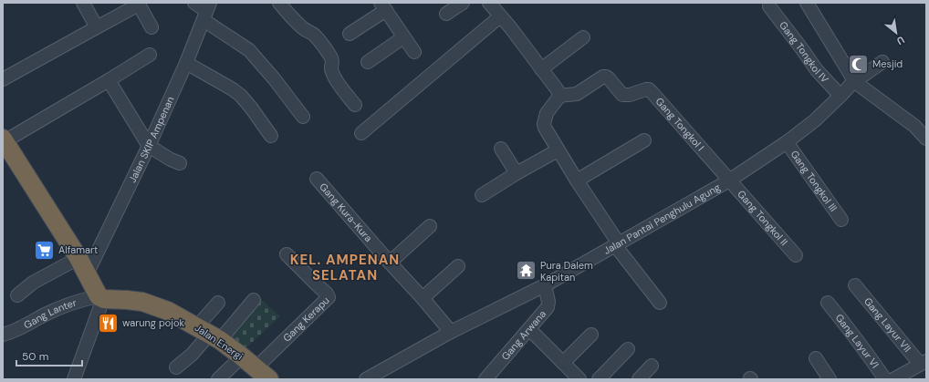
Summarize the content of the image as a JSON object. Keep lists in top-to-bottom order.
{
  "streets": {
    "highway": ["Jalan Energi"],
    "street": [
      "Gang Tongkol IV",
      "Gang Tongkol I",
      "Jalan SKIP Ampenan",
      "Gang Tongkol III",
      "Gang Kura-Kura",
      "Gang Tongkol II",
      "Jalan Pantai Penghulu Agung",
      "Gang Lanter",
      "Gang Kerapu",
      "Gang Layur VII",
      "Gang Arwana",
      "Gang Layur VI"
    ]
  },
  "crossings": [
    ["Gang Tongkol IV", "Jalan Pantai Penghulu Agung"],
    ["Gang Tongkol I", "Gang Tongkol II"],
    ["Gang Tongkol I", "Jalan Pantai Penghulu Agung"],
    ["Gang Tongkol III", "Jalan Pantai Penghulu Agung"],
    ["Gang Kura-Kura", "Jalan Pantai Penghulu Agung"],
    ["Gang Tongkol II", "Jalan Pantai Penghulu Agung"],
    ["Jalan Pantai Penghulu Agung", "Gang Arwana"],
    ["Gang Lanter", "Jalan Energi"],
    ["Gang Kerapu", "Jalan Energi"]
  ],
  "districts": ["KEL. AMPENAN SELATAN"],
  "places": {
    "mosque": ["Mesjid"],
    "supermarket": ["Alfamart"],
    "temple": ["Pura Dalem Kapitan"],
    "restaurant": ["warung pojok"]
  },
  "scale_bar": "50 m",
  "north": "bottom right"
}
